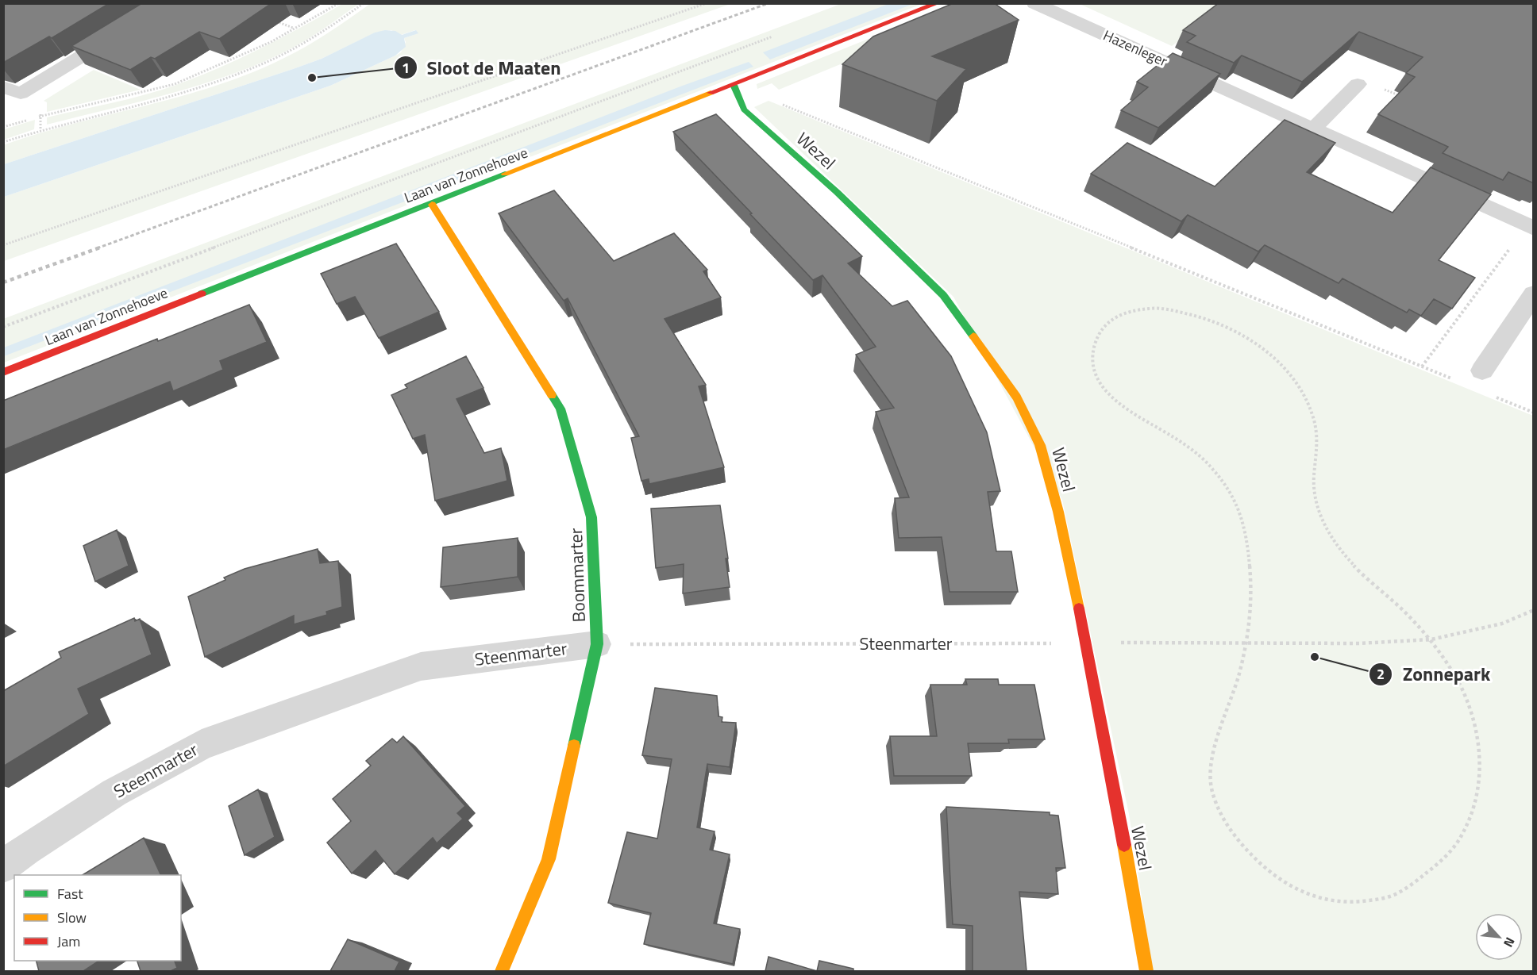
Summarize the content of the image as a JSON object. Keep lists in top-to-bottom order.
{
  "streets": {
    "street": [
      "Hazenleger",
      "Wezel",
      "Laan van Zonnehoeve",
      "Boommarter",
      "Steenmarter"
    ]
  },
  "crossings": [
    ["Wezel", "Laan van Zonnehoeve"],
    ["Wezel", "Steenmarter"],
    ["Laan van Zonnehoeve", "Boommarter"],
    ["Boommarter", "Steenmarter"]
  ],
  "places": ["Sloot de Maaten", "Zonnepark"],
  "legend": ["Fast", "Slow", "Jam"],
  "north": "bottom right"
}
